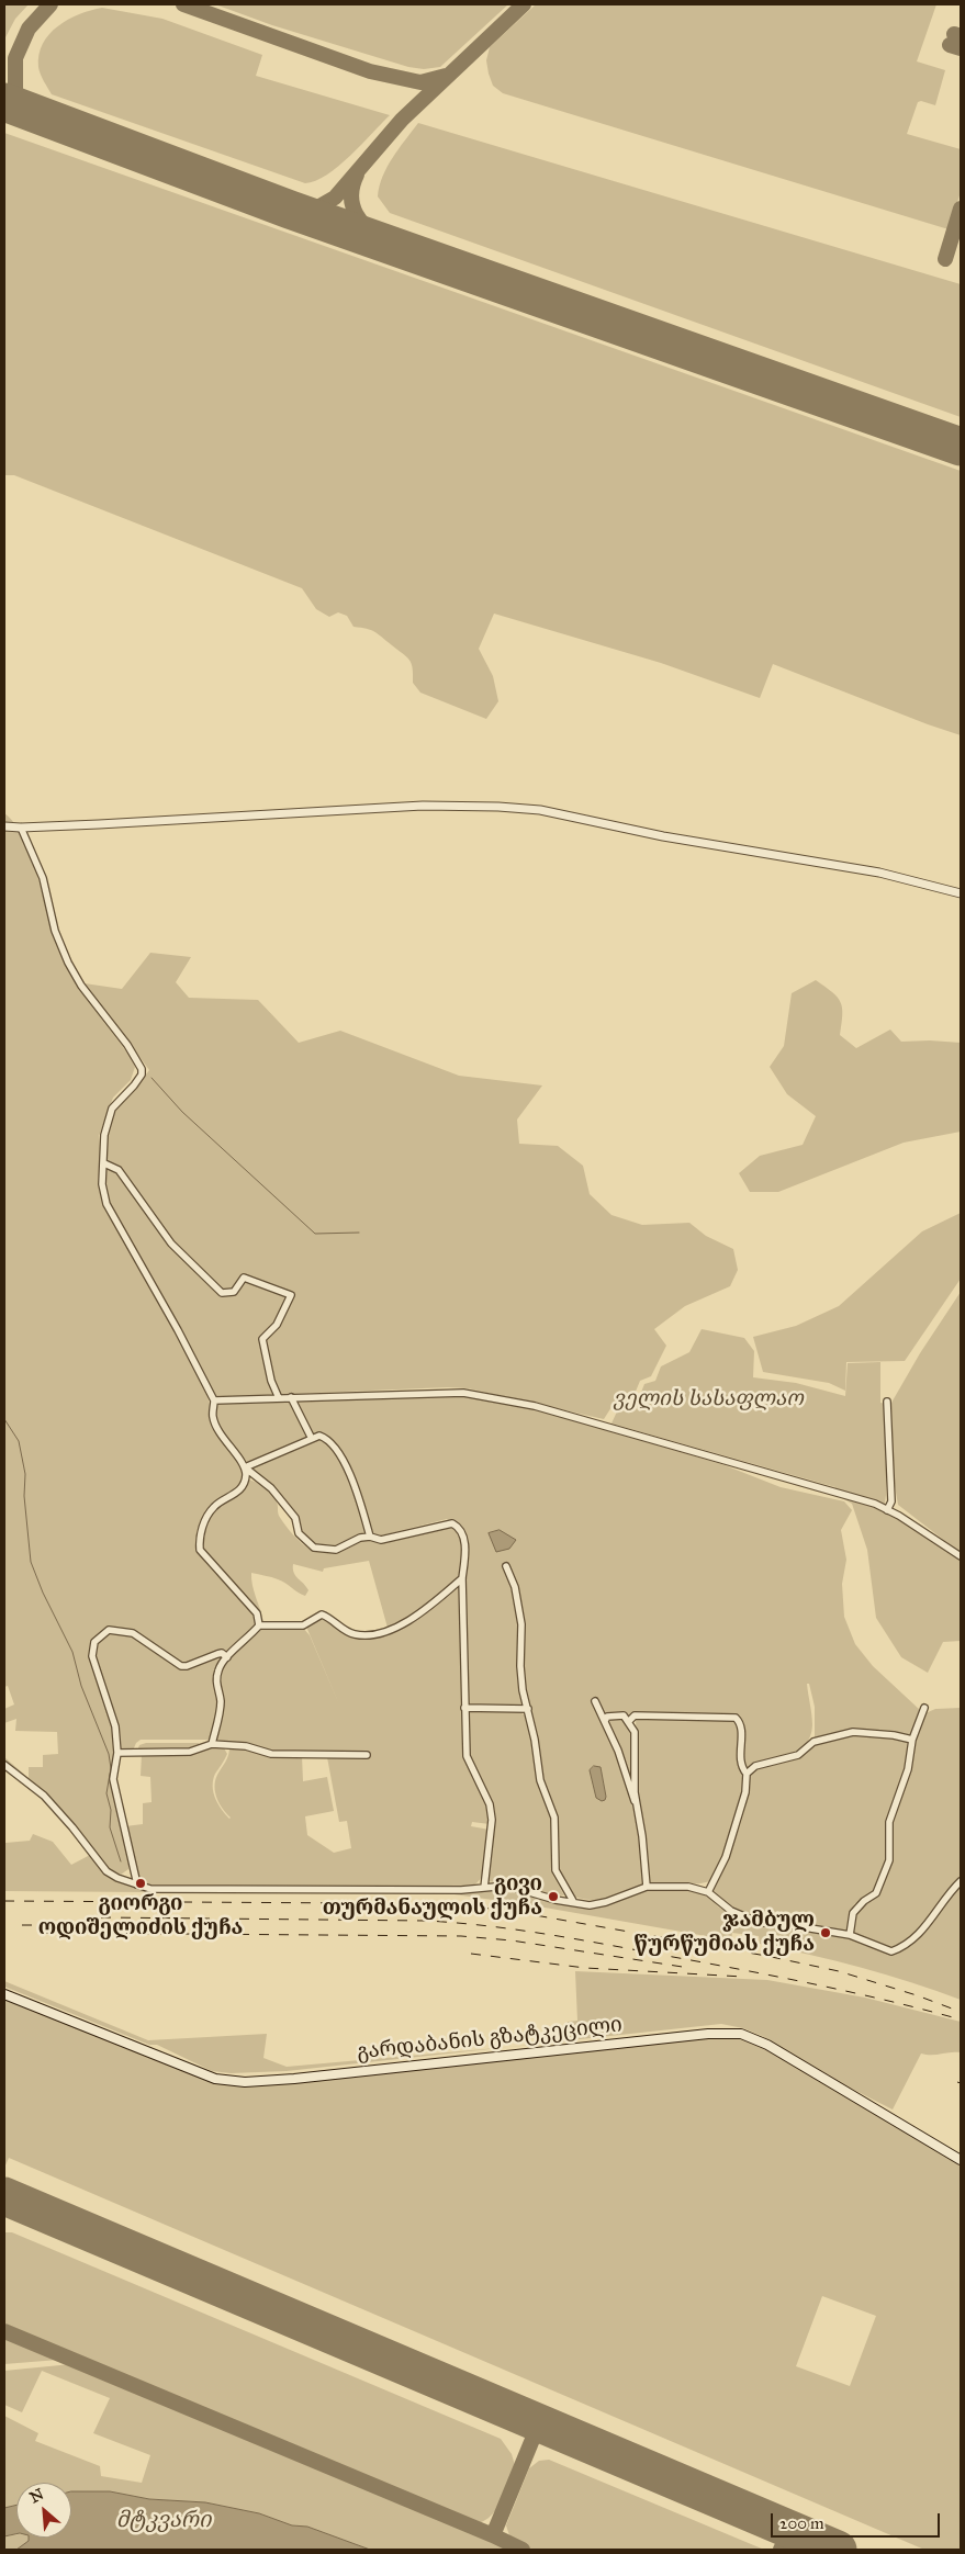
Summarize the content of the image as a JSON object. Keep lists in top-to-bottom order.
{
  "streets": {
    "main road": ["გარდაბანის გზატკეცილი"]
  },
  "water": ["მტკვარი"],
  "parks": ["ველის სასაფლაო"],
  "places": ["გიორგი ოდიშელიძის ქუჩა", "გივი თურმანაულის ქუჩა", "ჯამბულ წურწუმიას ქუჩა"],
  "scale_bar": "200 m",
  "north": "top left"
}
